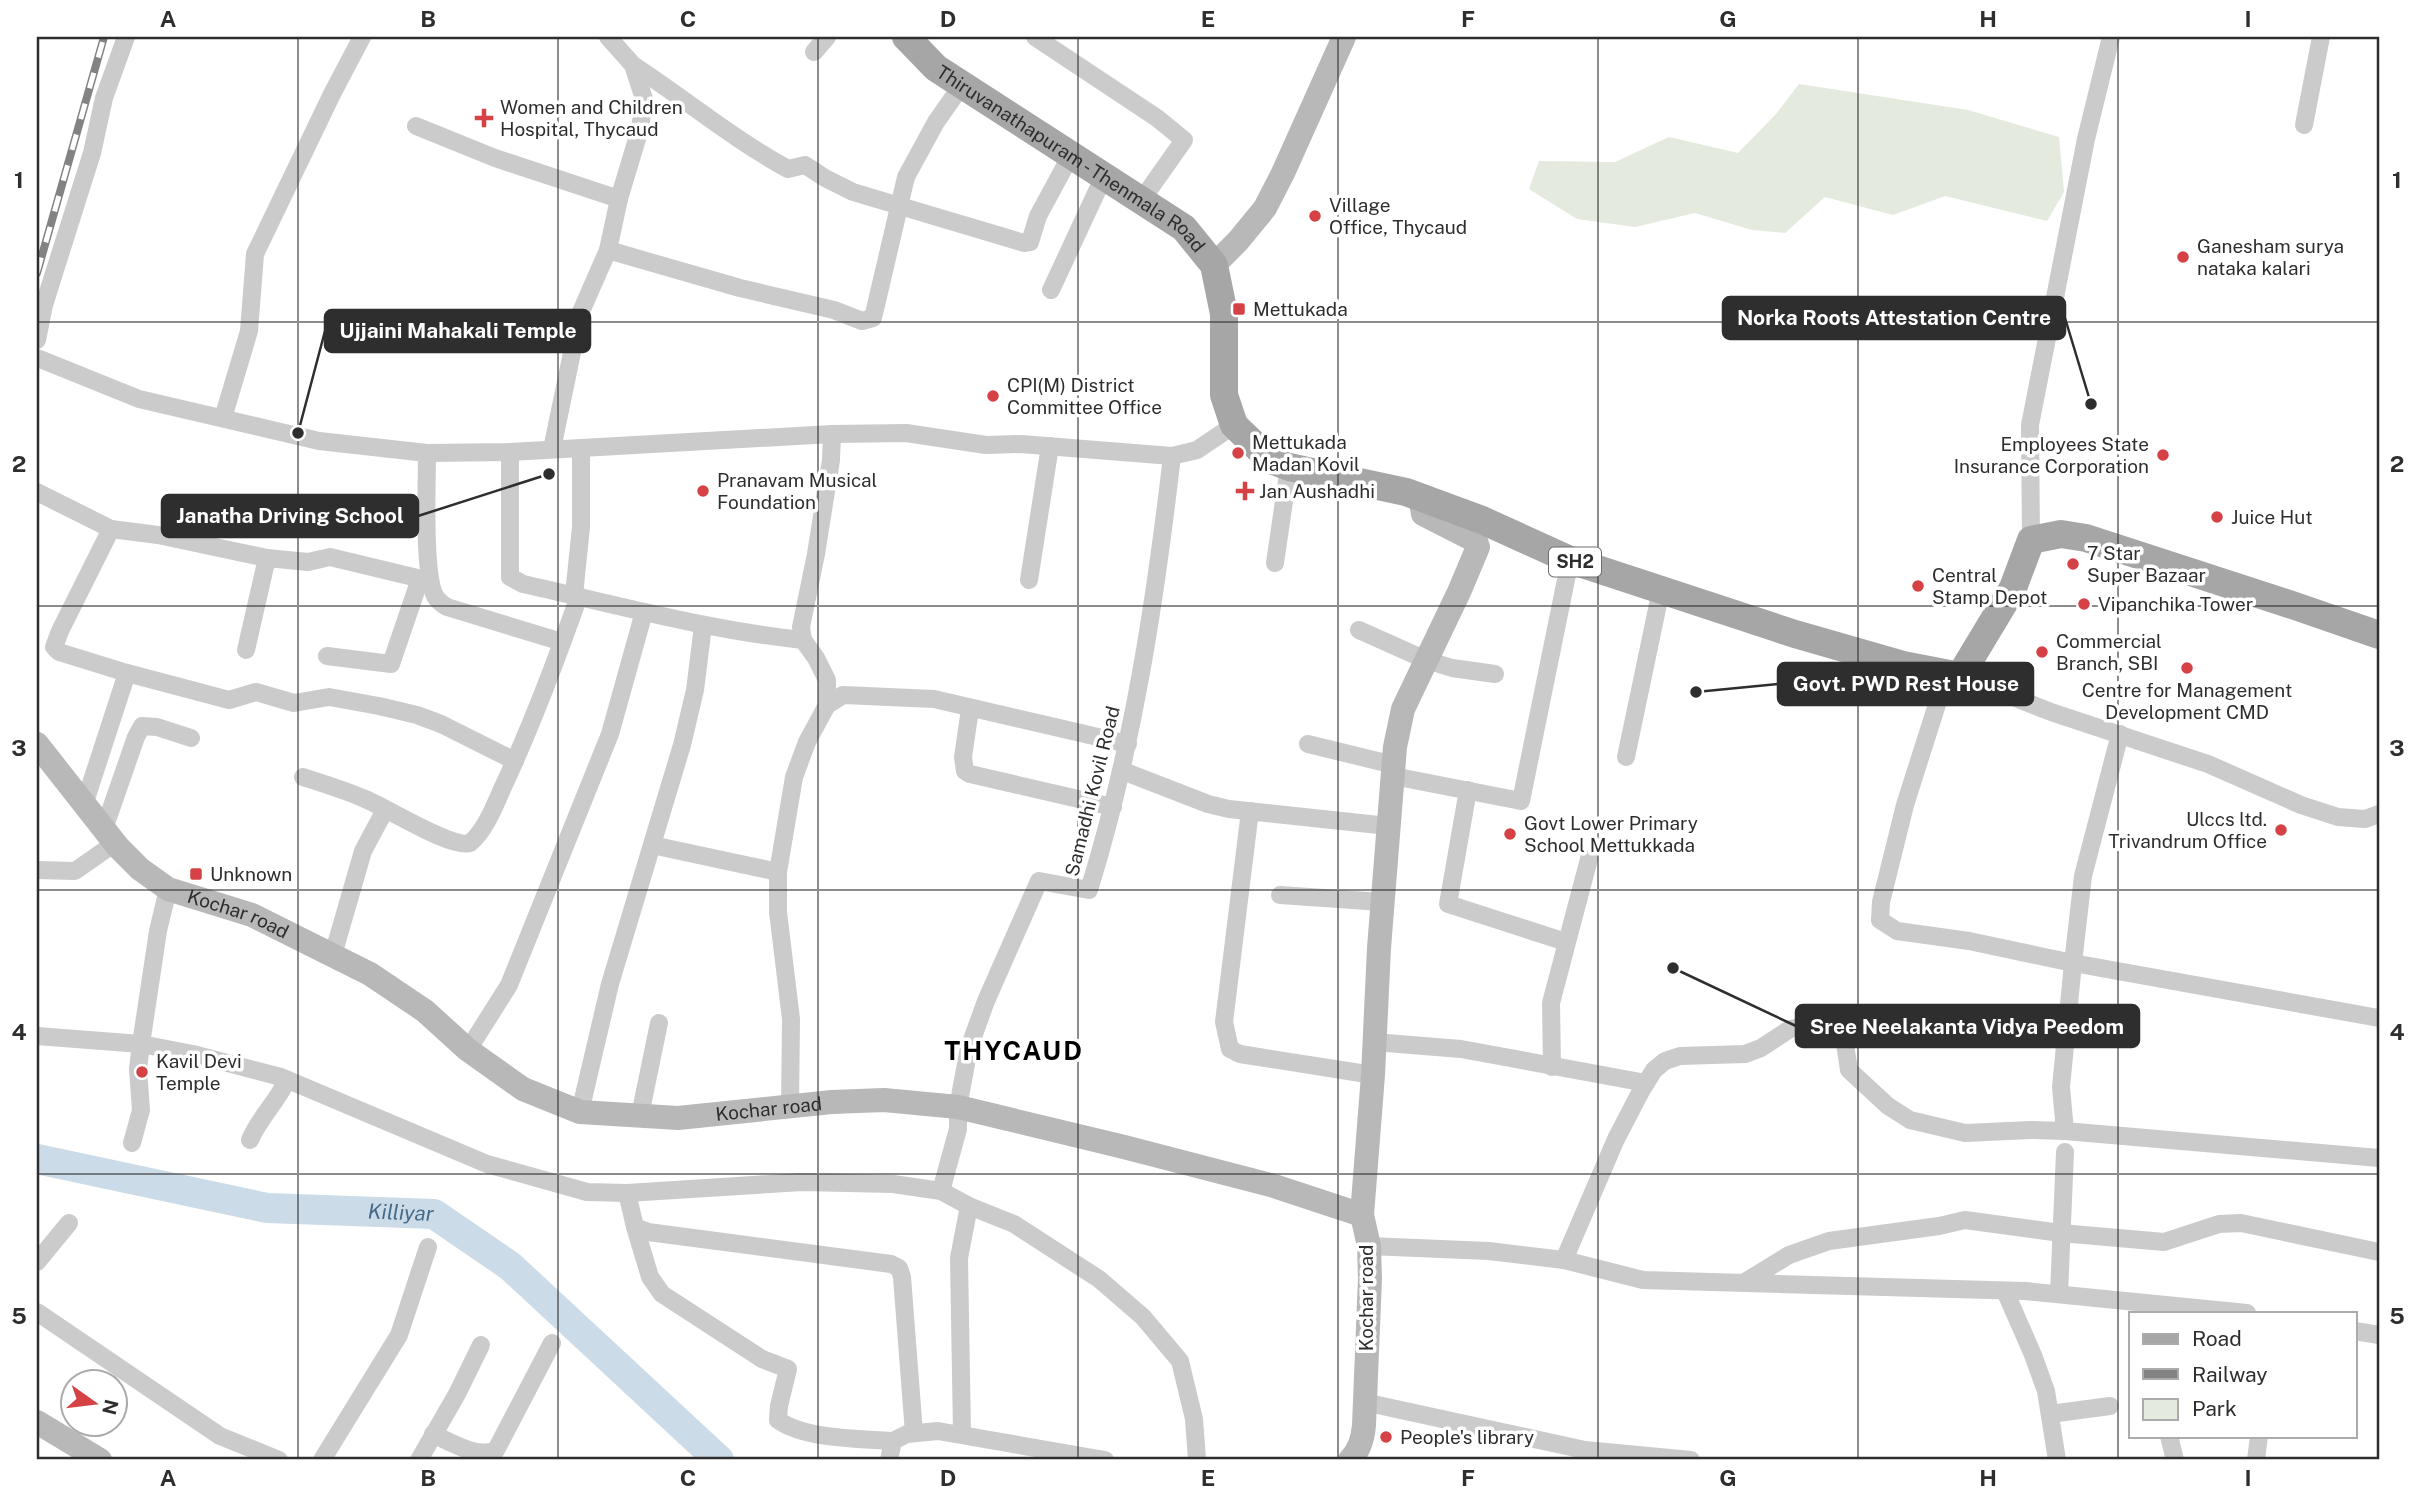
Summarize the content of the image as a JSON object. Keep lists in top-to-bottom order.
{
  "streets": {
    "main road": ["Thiruvanathapuram - Thenmala Road", "SH2"],
    "street": ["Samadhi Kovil Road", "Kochar road"]
  },
  "crossings": [
    ["Samadhi Kovil Road", "Kochar road"]
  ],
  "districts": ["THYCAUD"],
  "water": ["Killiyar"],
  "places": {
    "health": ["Women and Children Hospital, Thycaud", "Jan Aushadhi"],
    "other": [
      "Village Office, Thycaud",
      "Ganesham surya nataka kalari",
      "CPI(M) District Committee Office",
      "Norka Roots Attestation Centre",
      "Ujjaini Mahakali Temple",
      "Mettukada Madan Kovil",
      "Employees State Insurance Corporation",
      "Janatha Driving School",
      "Pranavam Musical Foundation",
      "Juice Hut",
      "7 Star Super Bazaar",
      "Central Stamp Depot",
      "Vipanchika Tower",
      "Commercial Branch, SBI",
      "Centre for Management Development CMD",
      "Govt. PWD Rest House",
      "Ulccs ltd. Trivandrum Office",
      "Govt Lower Primary School Mettukkada",
      "Sree Neelakanta Vidya Peedom",
      "Kavil Devi Temple",
      "People's library"
    ],
    "transit": ["Mettukada", "Unknown"]
  },
  "legend": ["Road", "Railway", "Park"],
  "north": "right",
  "grid": {
    "columns": [
      "A",
      "B",
      "C",
      "D",
      "E",
      "F",
      "G",
      "H",
      "I"
    ],
    "rows": [
      "1",
      "2",
      "3",
      "4",
      "5"
    ]
  }
}
